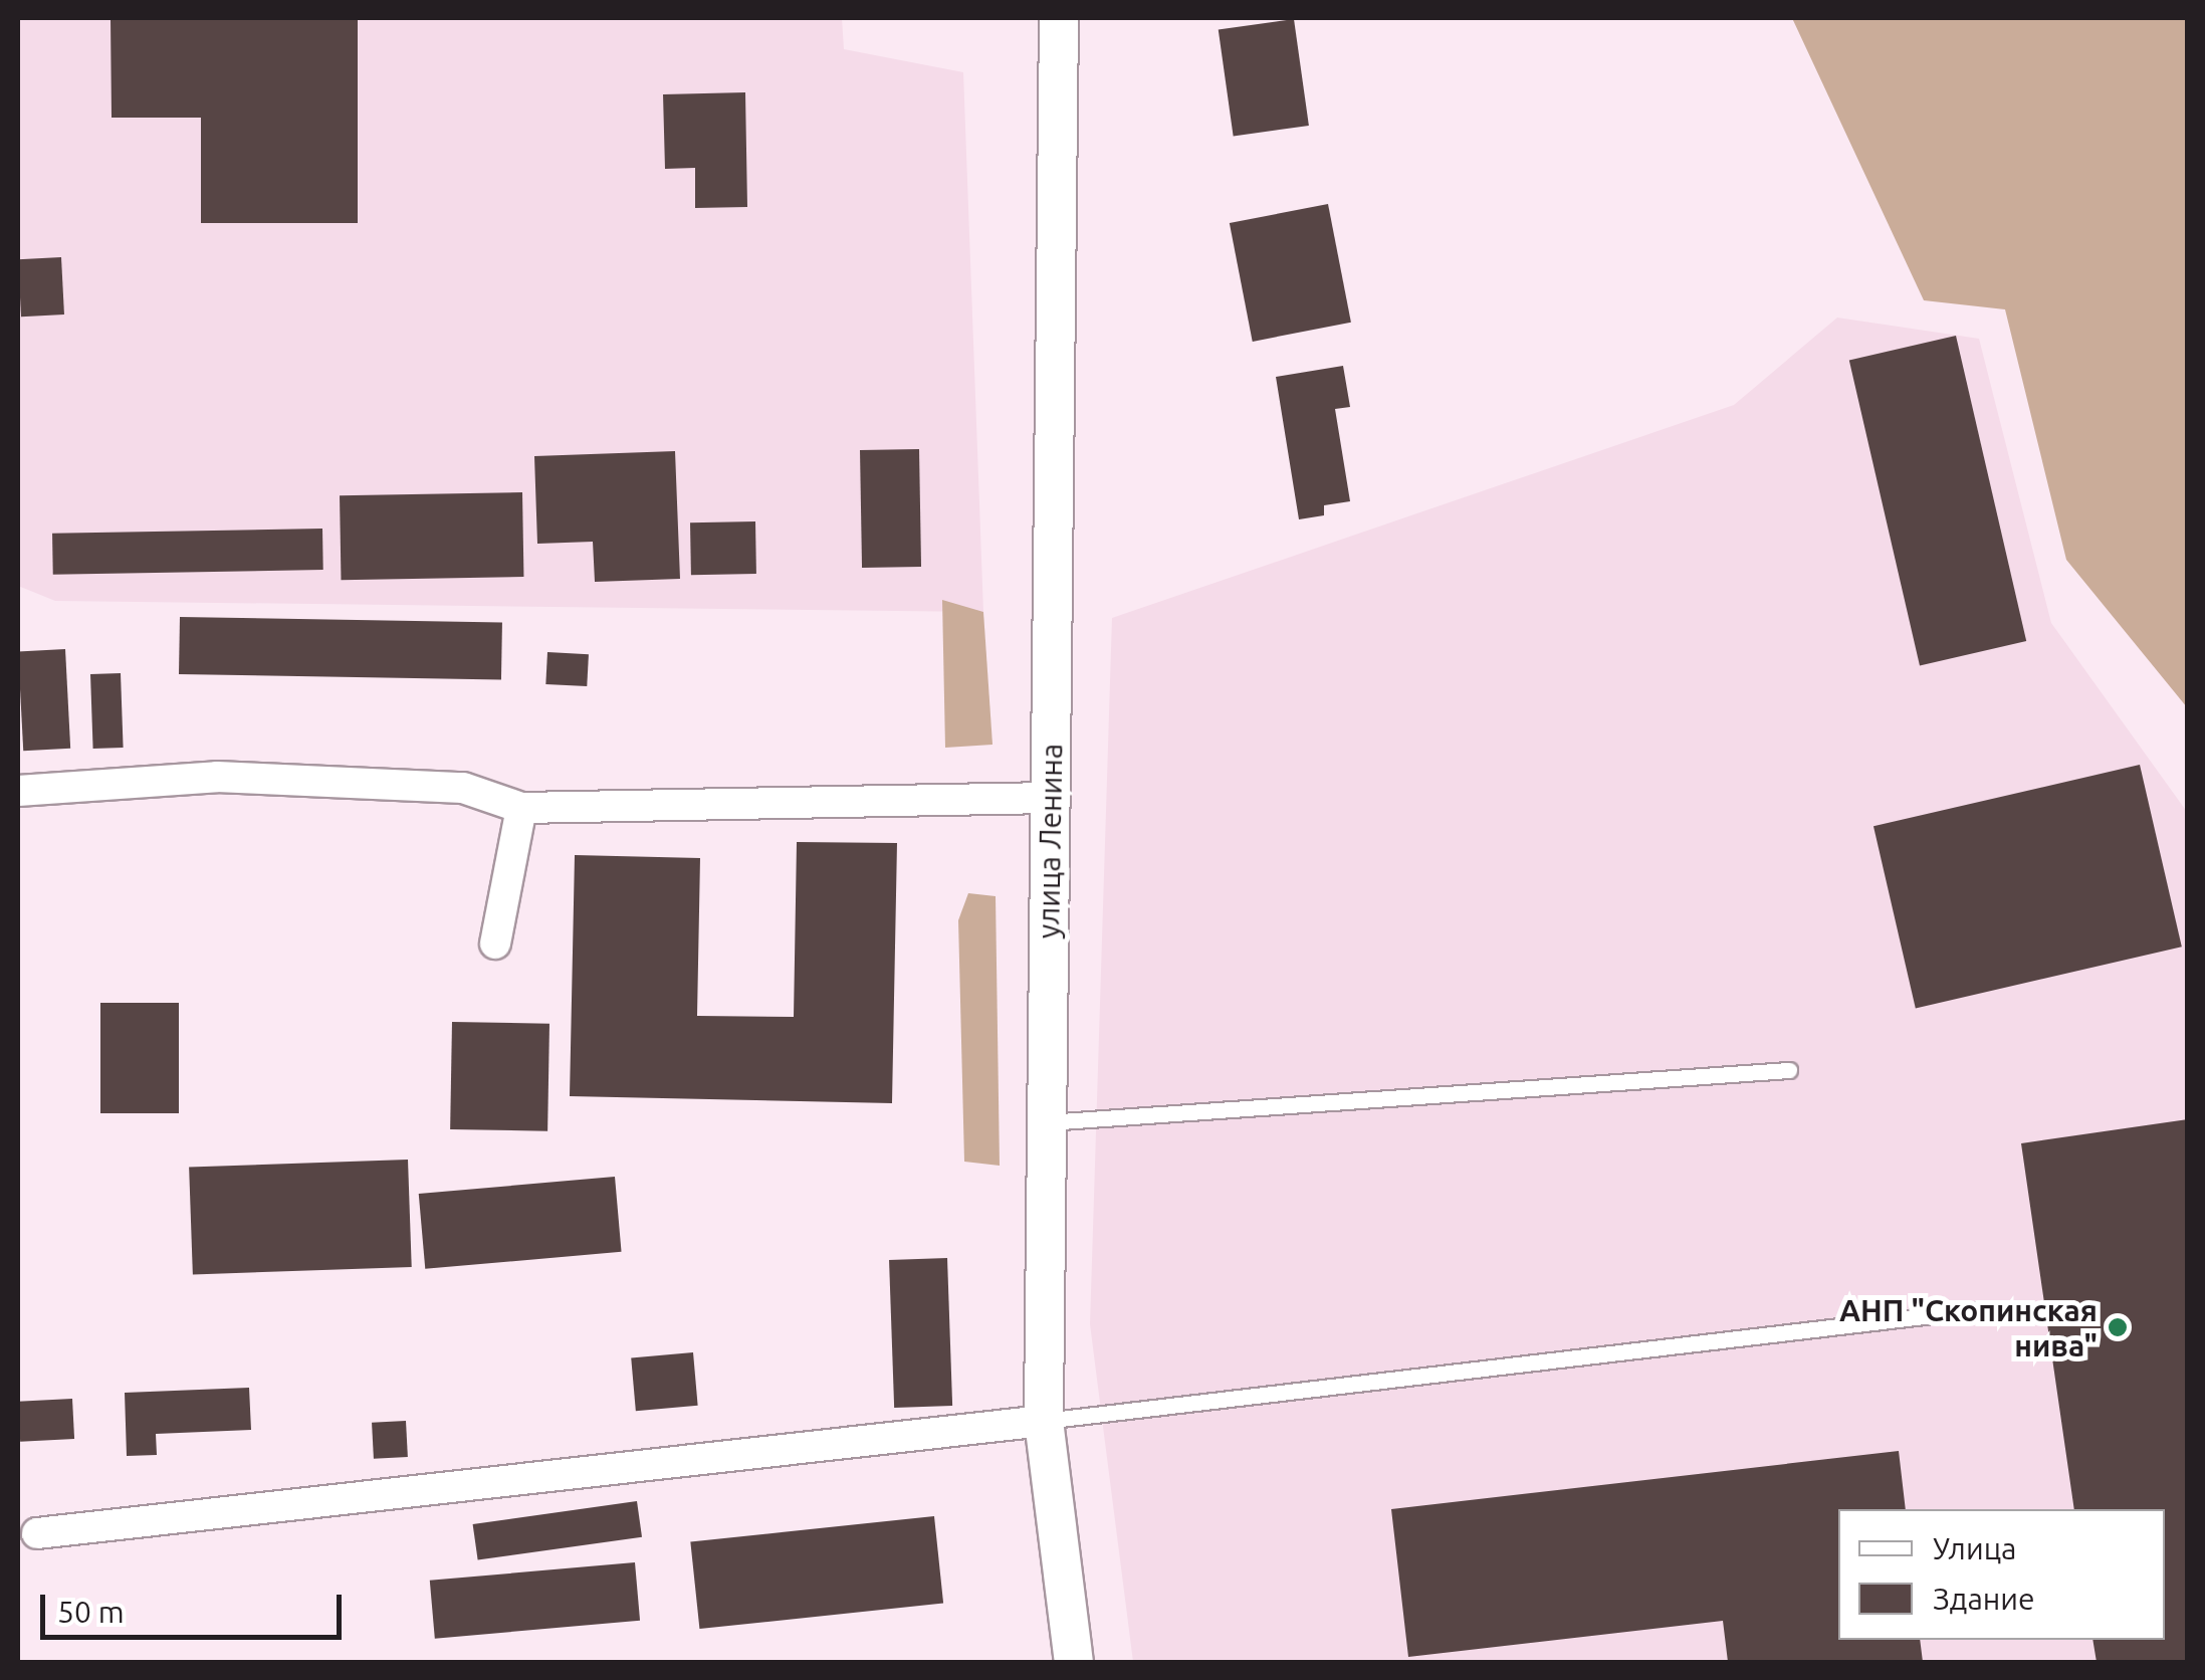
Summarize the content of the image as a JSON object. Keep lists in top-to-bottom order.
{
  "streets": {
    "street": ["улица Ленина"]
  },
  "places": ["АНП \"Скопинская нива\""],
  "legend": ["Улица", "Здание"],
  "scale_bar": "50 m"
}
